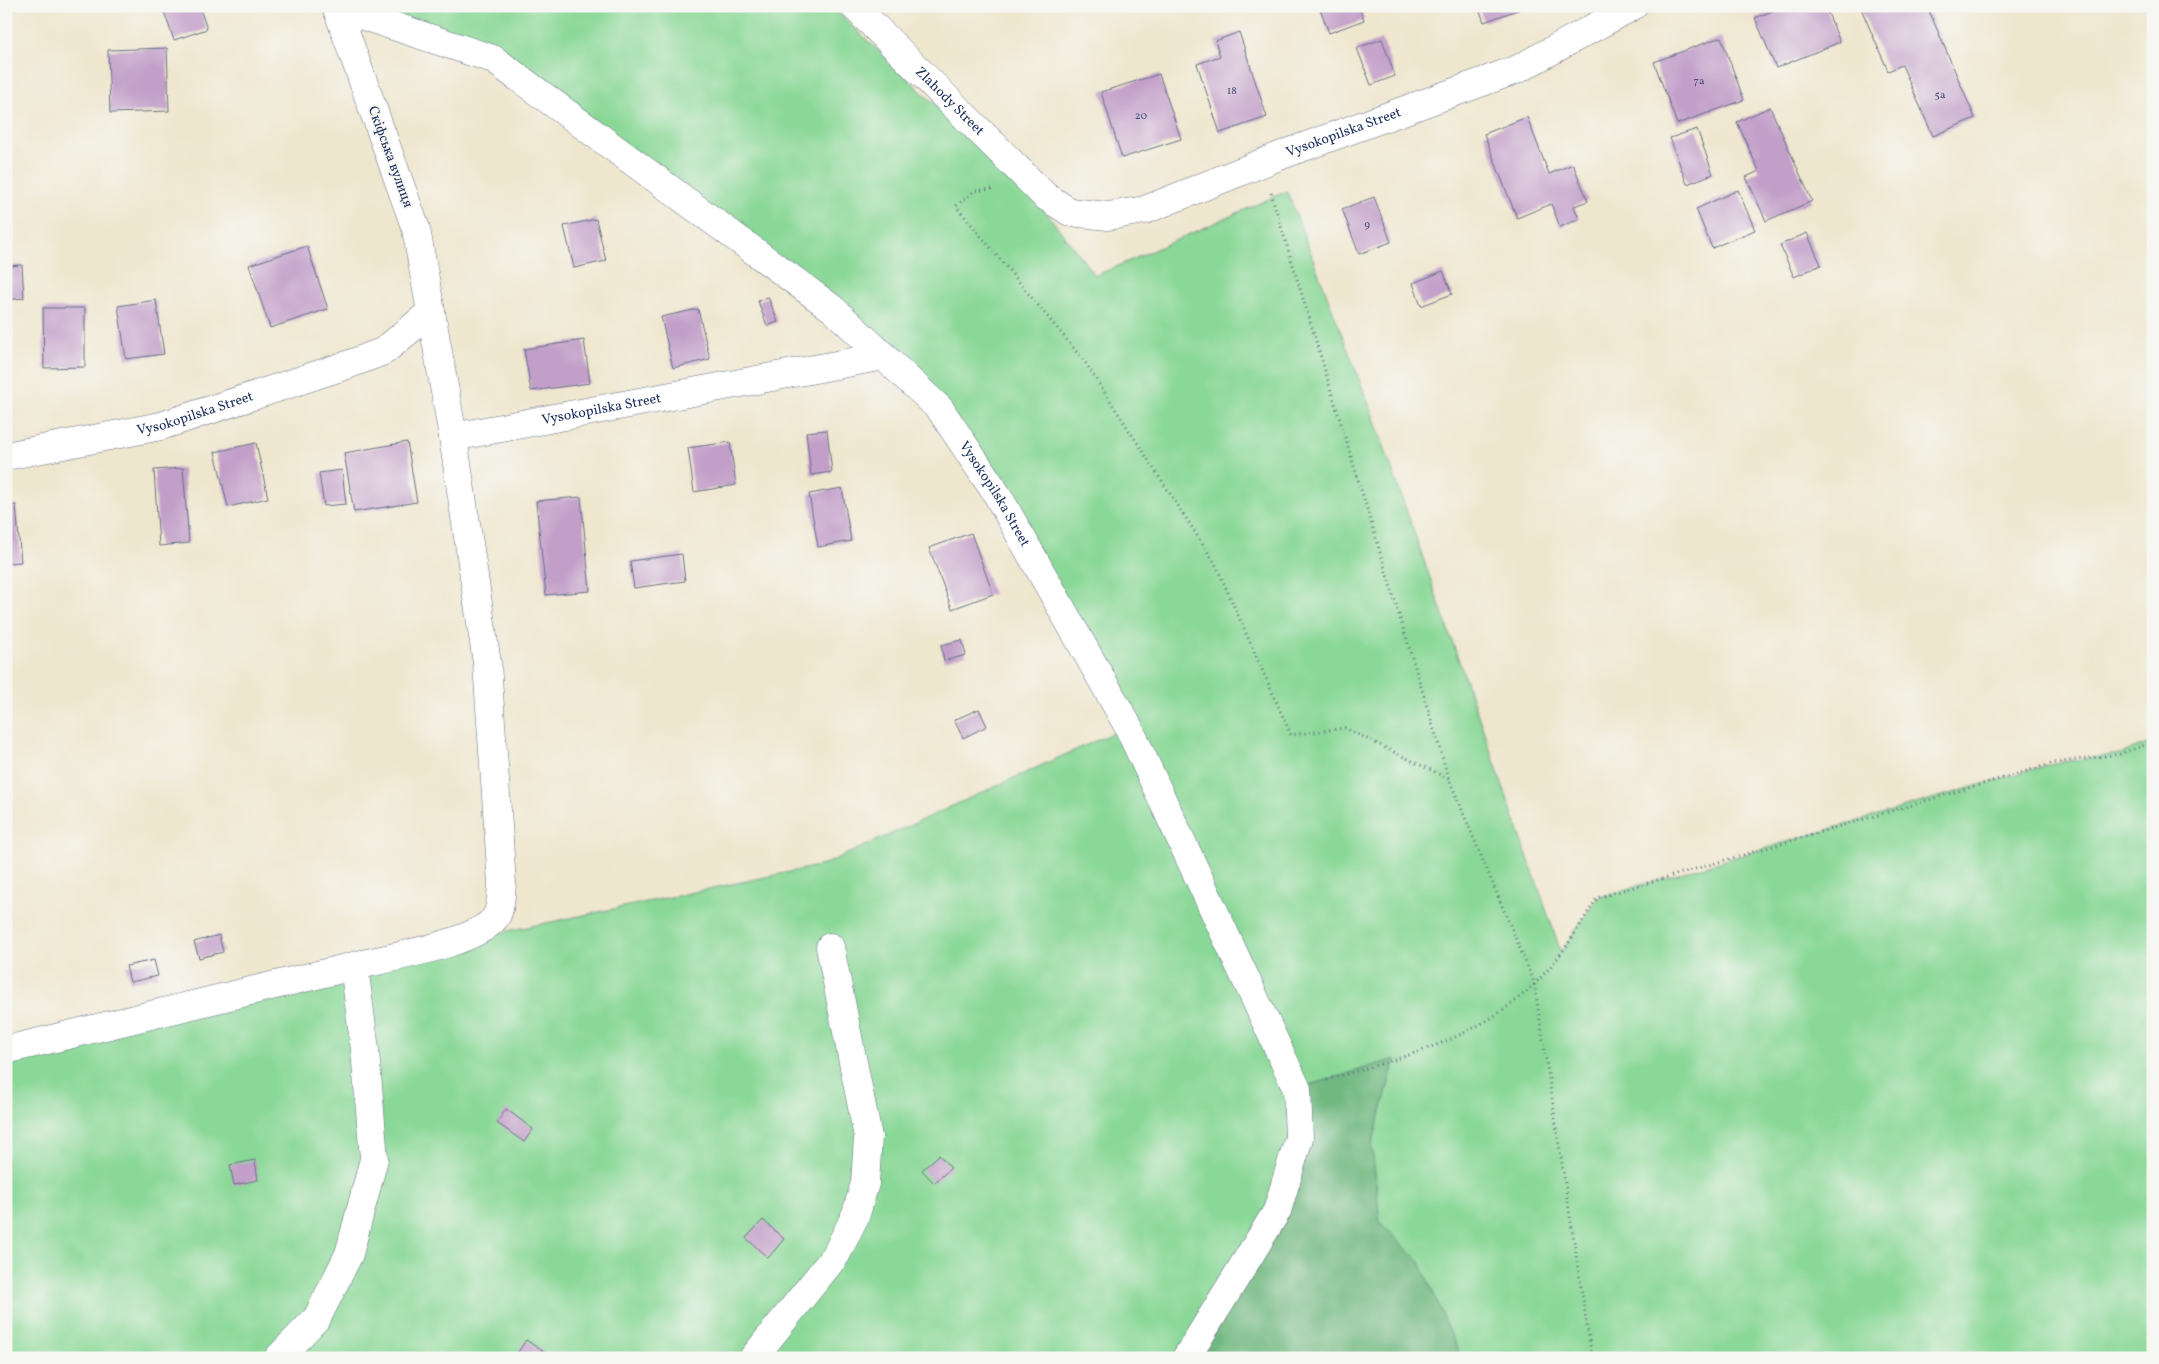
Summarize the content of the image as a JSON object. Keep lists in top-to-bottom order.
{
  "streets": {
    "street": ["Zlahody Street", "Vysokopilska Street", "Скіфська вулиця"]
  },
  "crossings": [
    ["Zlahody Street", "Vysokopilska Street"],
    ["Vysokopilska Street", "Скіфська вулиця"]
  ],
  "house_numbers": [
    "7а",
    "18",
    "5а",
    "20",
    "9"
  ]
}
